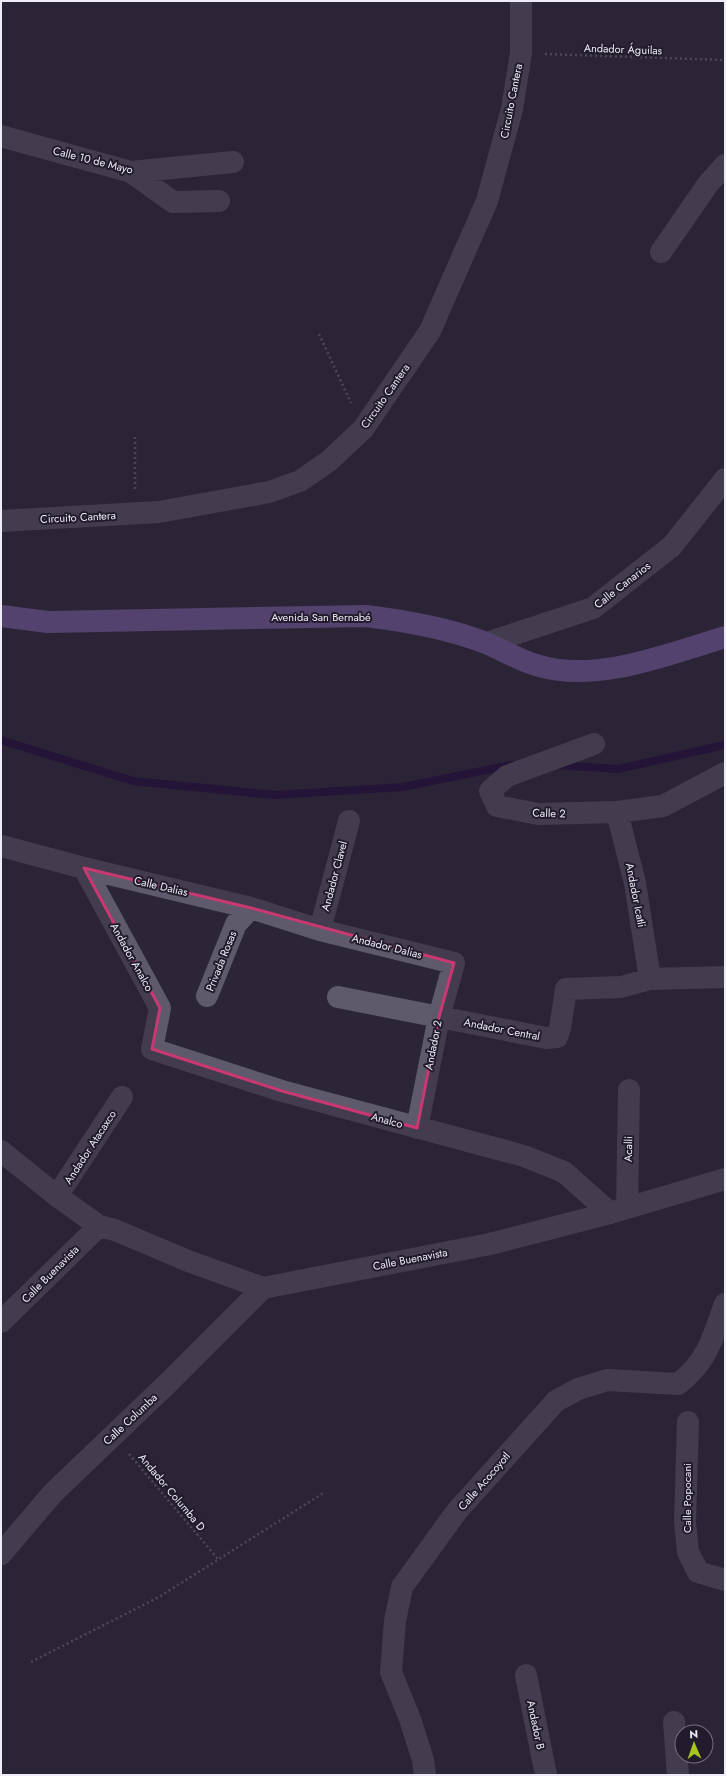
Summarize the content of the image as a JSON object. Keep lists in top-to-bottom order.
{
  "streets": {
    "main road": ["Avenida San Bernabé"],
    "street": [
      "Circuito Cantera",
      "Calle 10 de Mayo",
      "Calle Canarios",
      "Calle 2",
      "Andador Clavel",
      "Calle Dalias",
      "Andador Icatli",
      "Andador Dalias",
      "Andador Analco",
      "Privada Rosas",
      "Andador Central",
      "Andador 2",
      "Analco",
      "Andador Atacaxco",
      "Acalli",
      "Calle Buenavista",
      "Calle Columba",
      "Calle Acocoyotl",
      "Calle Popocani",
      "Andador B"
    ],
    "path": ["Andador Águilas", "Andador Columba D"]
  },
  "crossings": [
    ["Andador Águilas", "Circuito Cantera"],
    ["Calle Canarios", "Avenida San Bernabé"],
    ["Calle 2", "Andador Icatli"],
    ["Andador Clavel", "Calle Dalias"],
    ["Andador Clavel", "Andador Dalias"],
    ["Calle Dalias", "Andador Dalias"],
    ["Calle Dalias", "Andador Analco"],
    ["Calle Dalias", "Privada Rosas"],
    ["Andador Icatli", "Andador Central"],
    ["Andador Dalias", "Andador 2"],
    ["Andador Analco", "Analco"],
    ["Andador Central", "Andador 2"],
    ["Andador 2", "Analco"],
    ["Analco", "Acalli"],
    ["Analco", "Calle Buenavista"],
    ["Acalli", "Calle Buenavista"],
    ["Calle Buenavista", "Calle Columba"],
    ["Calle Columba", "Andador Columba D"]
  ],
  "north": "top"
}
